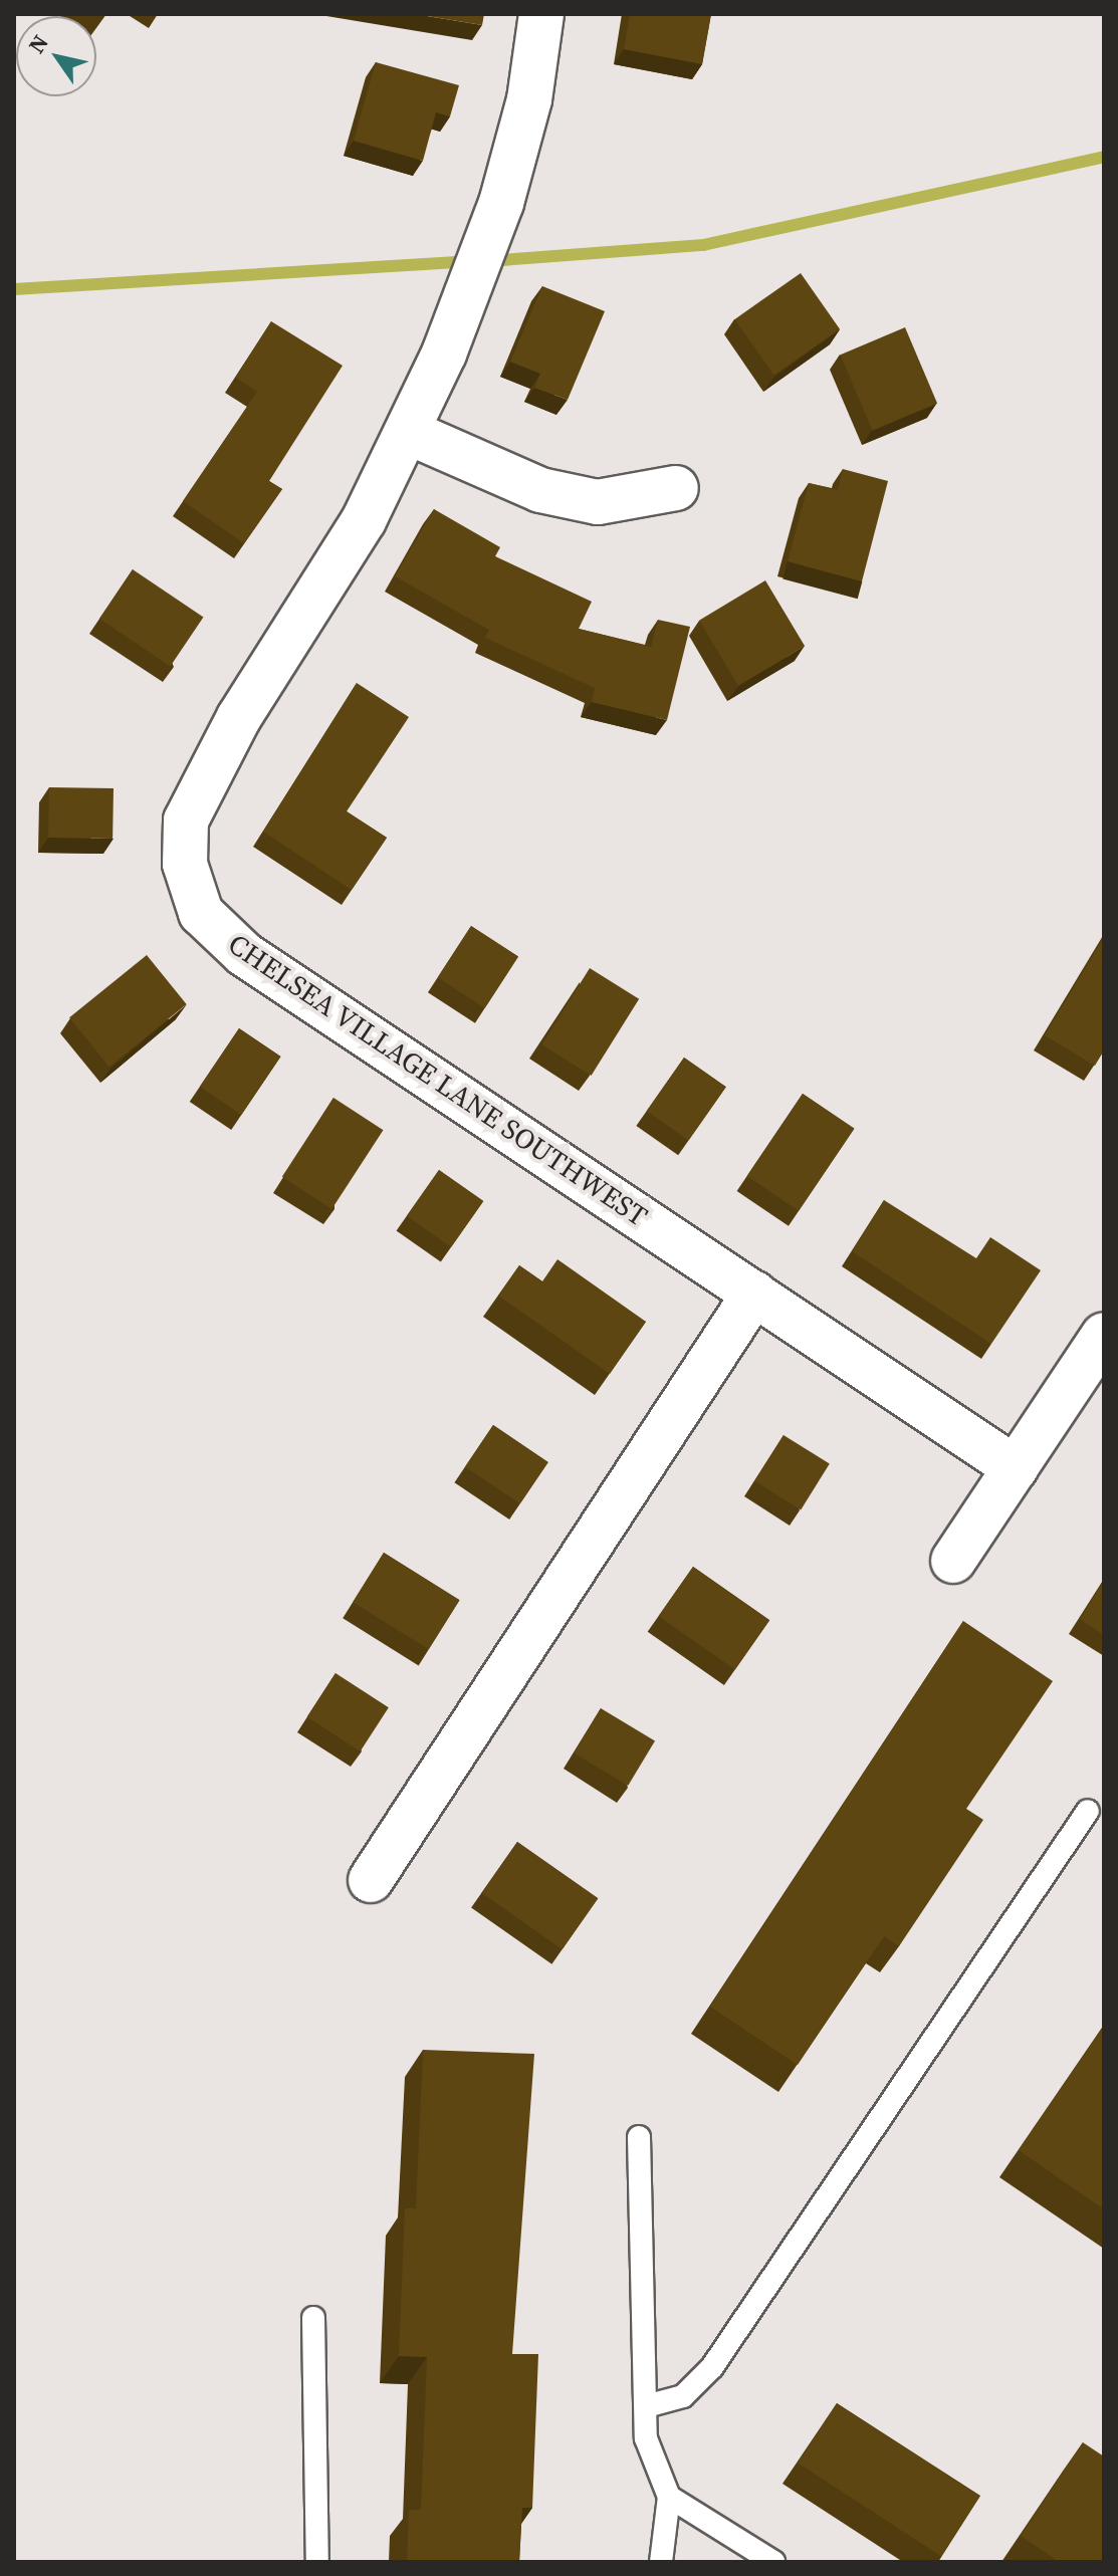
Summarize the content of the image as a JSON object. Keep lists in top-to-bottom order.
{
  "streets": {
    "street": ["CHELSEA VILLAGE LANE SOUTHWEST"]
  },
  "north": "top left"
}
